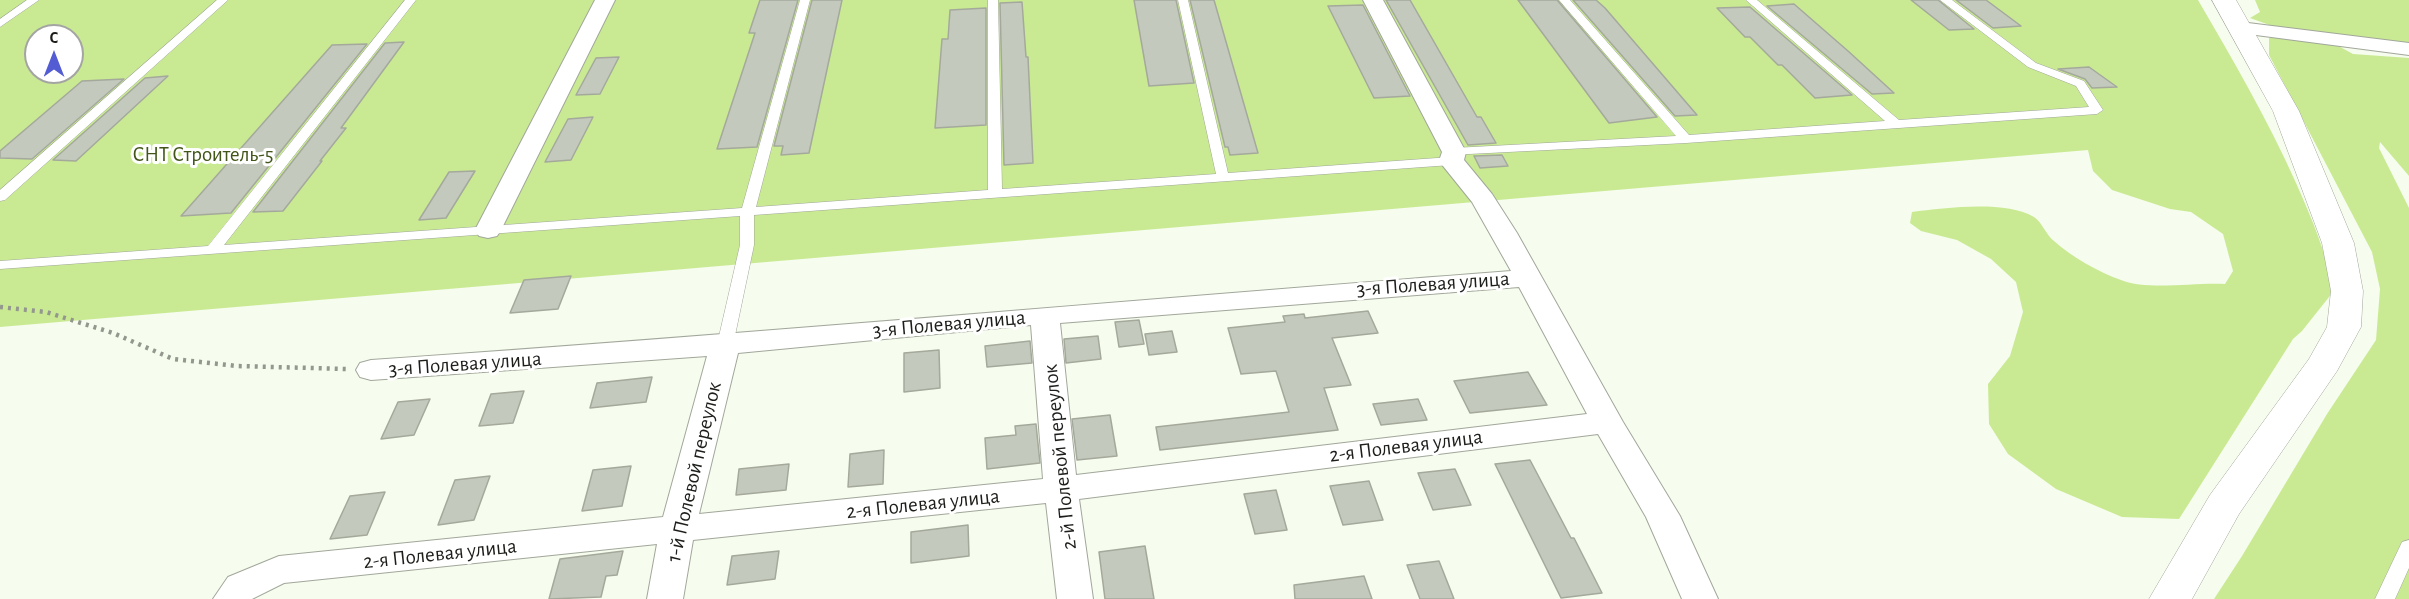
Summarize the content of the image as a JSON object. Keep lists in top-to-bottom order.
{
  "streets": {
    "street": [
      "3-я Полевая улица",
      "2-я Полевая улица",
      "2-й Полевой переулок",
      "1-й Полевой переулок"
    ]
  },
  "crossings": [
    ["3-я Полевая улица", "2-й Полевой переулок"],
    ["3-я Полевая улица", "1-й Полевой переулок"],
    ["2-я Полевая улица", "2-й Полевой переулок"],
    ["2-я Полевая улица", "1-й Полевой переулок"]
  ],
  "parks": ["СНТ Строитель-5"],
  "north": "top"
}
